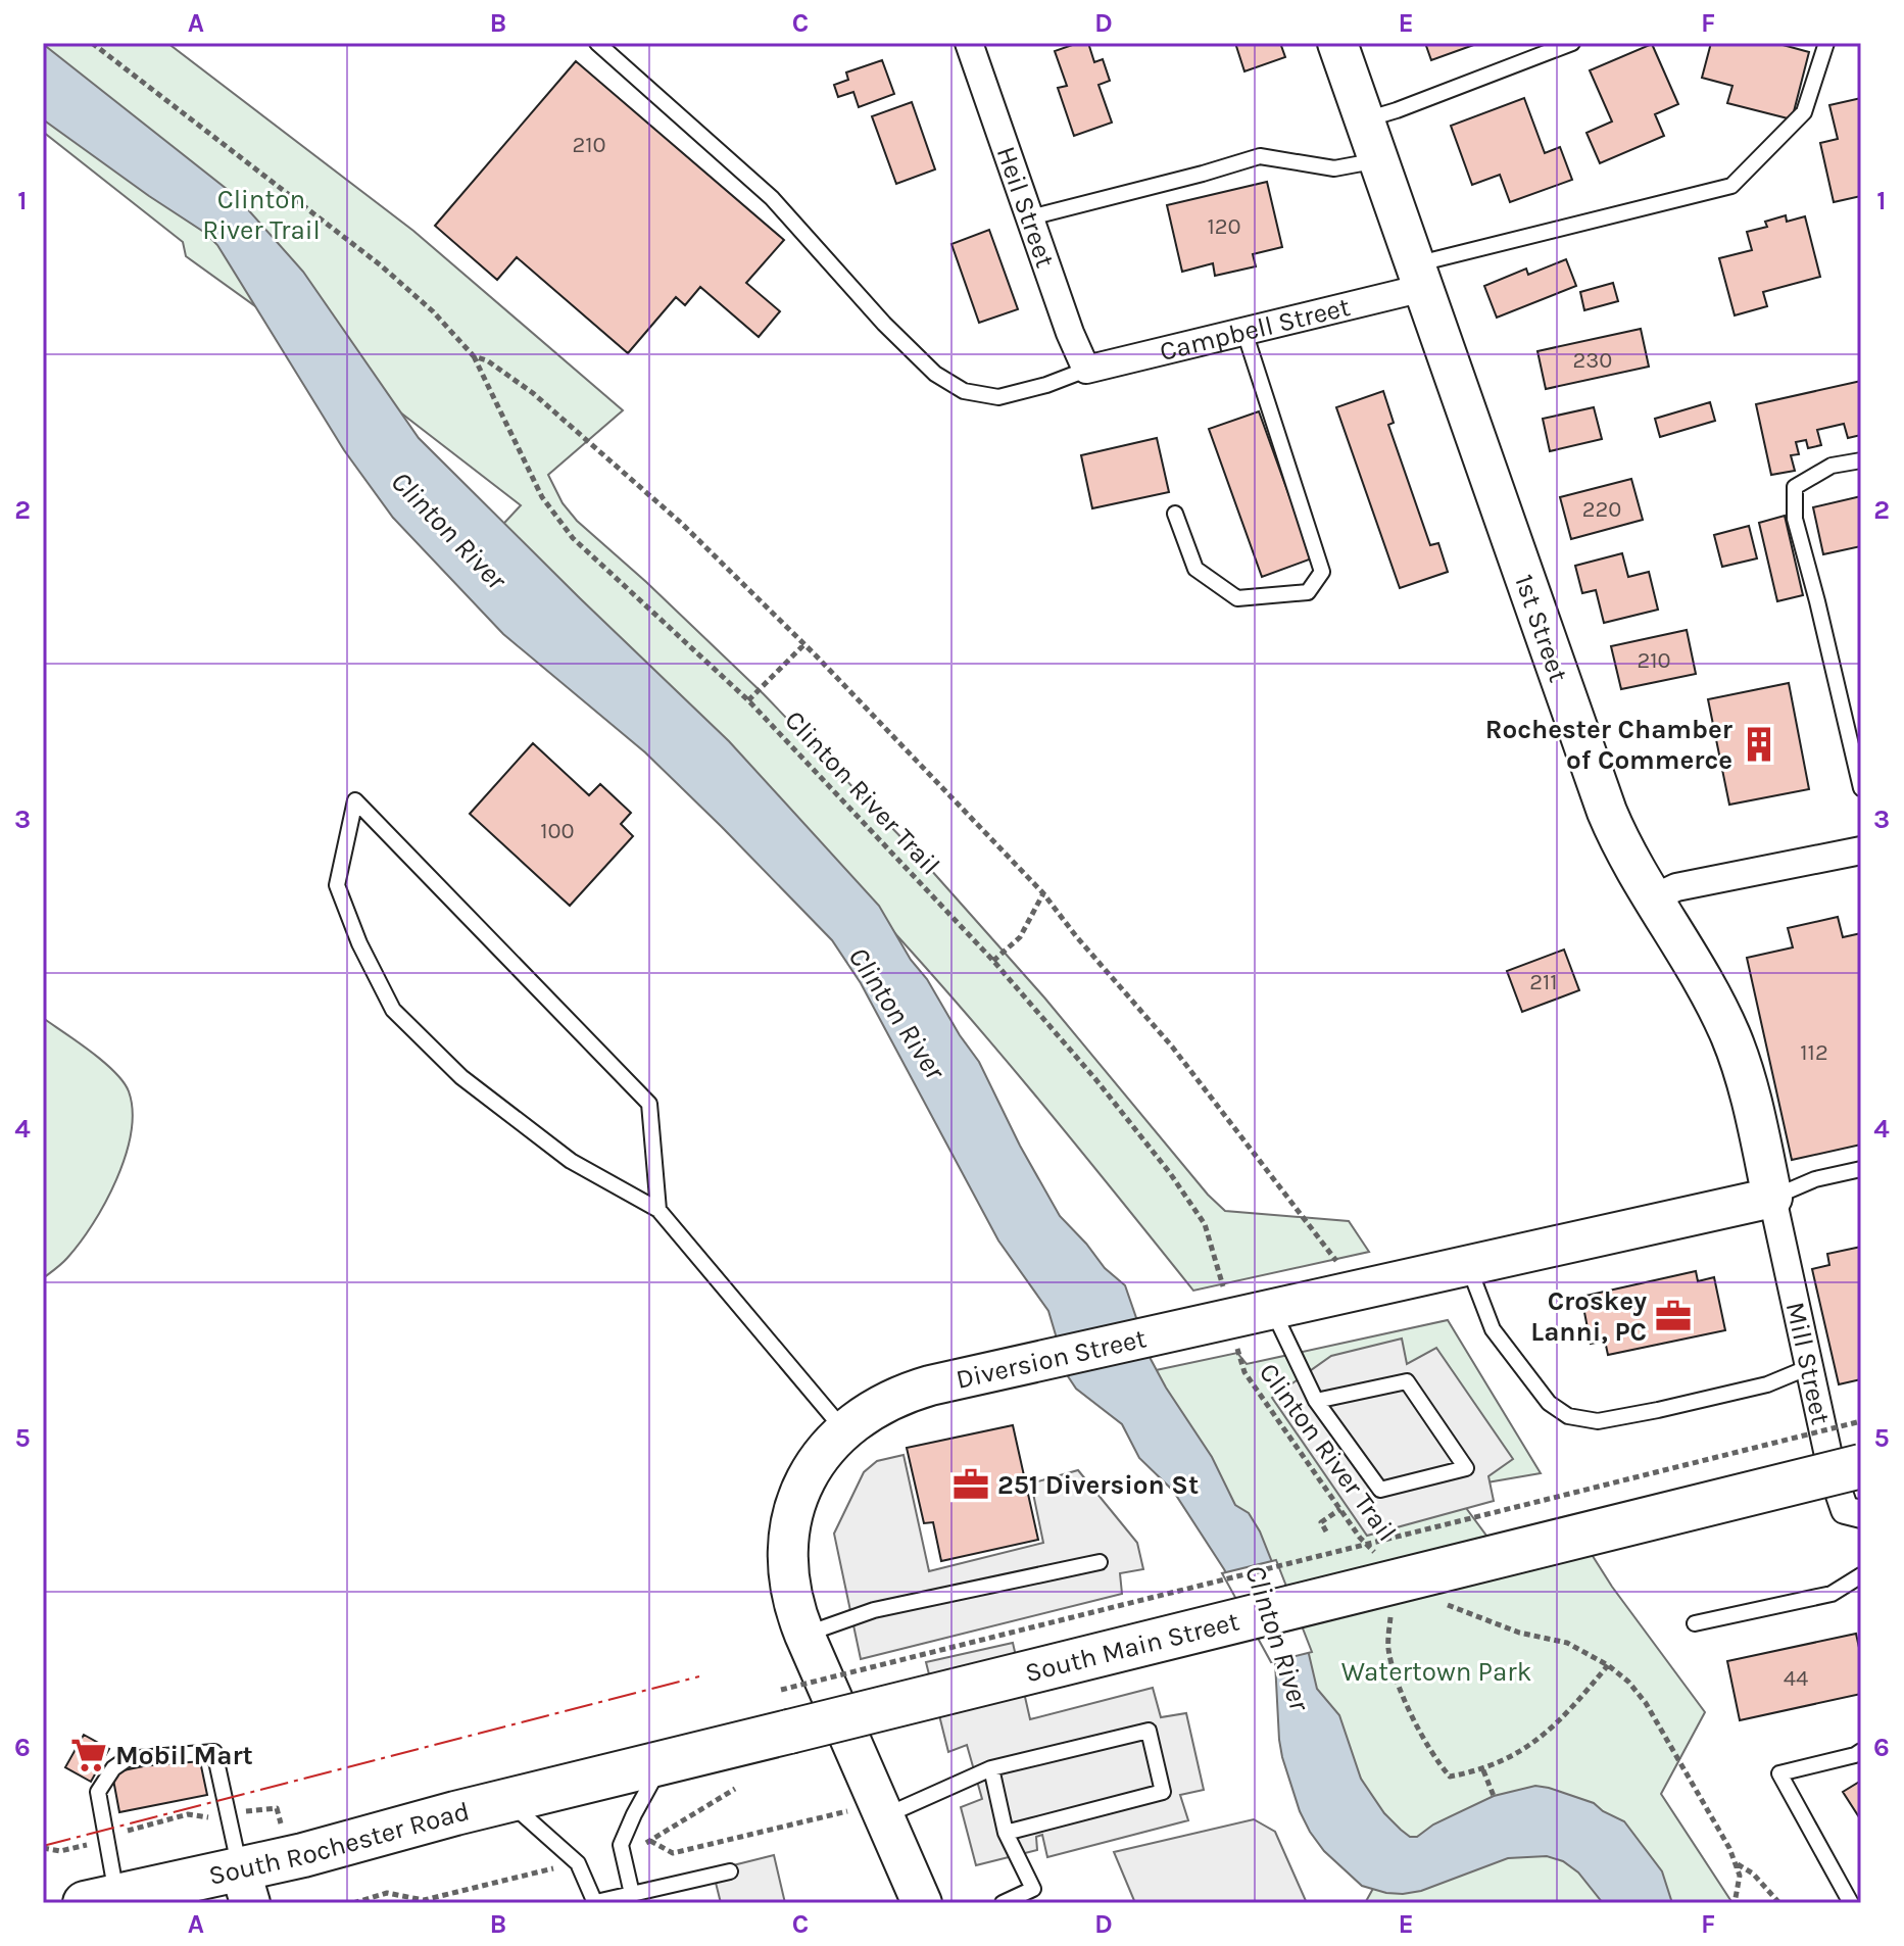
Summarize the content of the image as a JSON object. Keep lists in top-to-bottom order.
{
  "streets": {
    "main road": ["South Main Street", "South Rochester Road"],
    "street": [
      "Heil Street",
      "Campbell Street",
      "1st Street",
      "Diversion Street",
      "Mill Street"
    ],
    "path": ["Clinton River Trail"]
  },
  "crossings": [
    ["Heil Street", "Campbell Street"],
    ["Campbell Street", "1st Street"],
    ["1st Street", "Diversion Street"],
    ["1st Street", "Mill Street"],
    ["Diversion Street", "Mill Street"],
    ["South Main Street", "South Rochester Road"]
  ],
  "water": ["Clinton River"],
  "parks": ["Clinton River Trail", "Watertown Park"],
  "places": {
    "building": ["Rochester Chamber of Commerce"],
    "office": ["Croskey Lanni, PC", "251 Diversion St"],
    "supermarket": ["Mobil Mart"]
  },
  "house_numbers": [
    "210",
    "120",
    "230",
    "220",
    "210",
    "100",
    "211",
    "112",
    "44"
  ],
  "grid": {
    "columns": [
      "A",
      "B",
      "C",
      "D",
      "E",
      "F"
    ],
    "rows": [
      "1",
      "2",
      "3",
      "4",
      "5",
      "6"
    ]
  }
}
